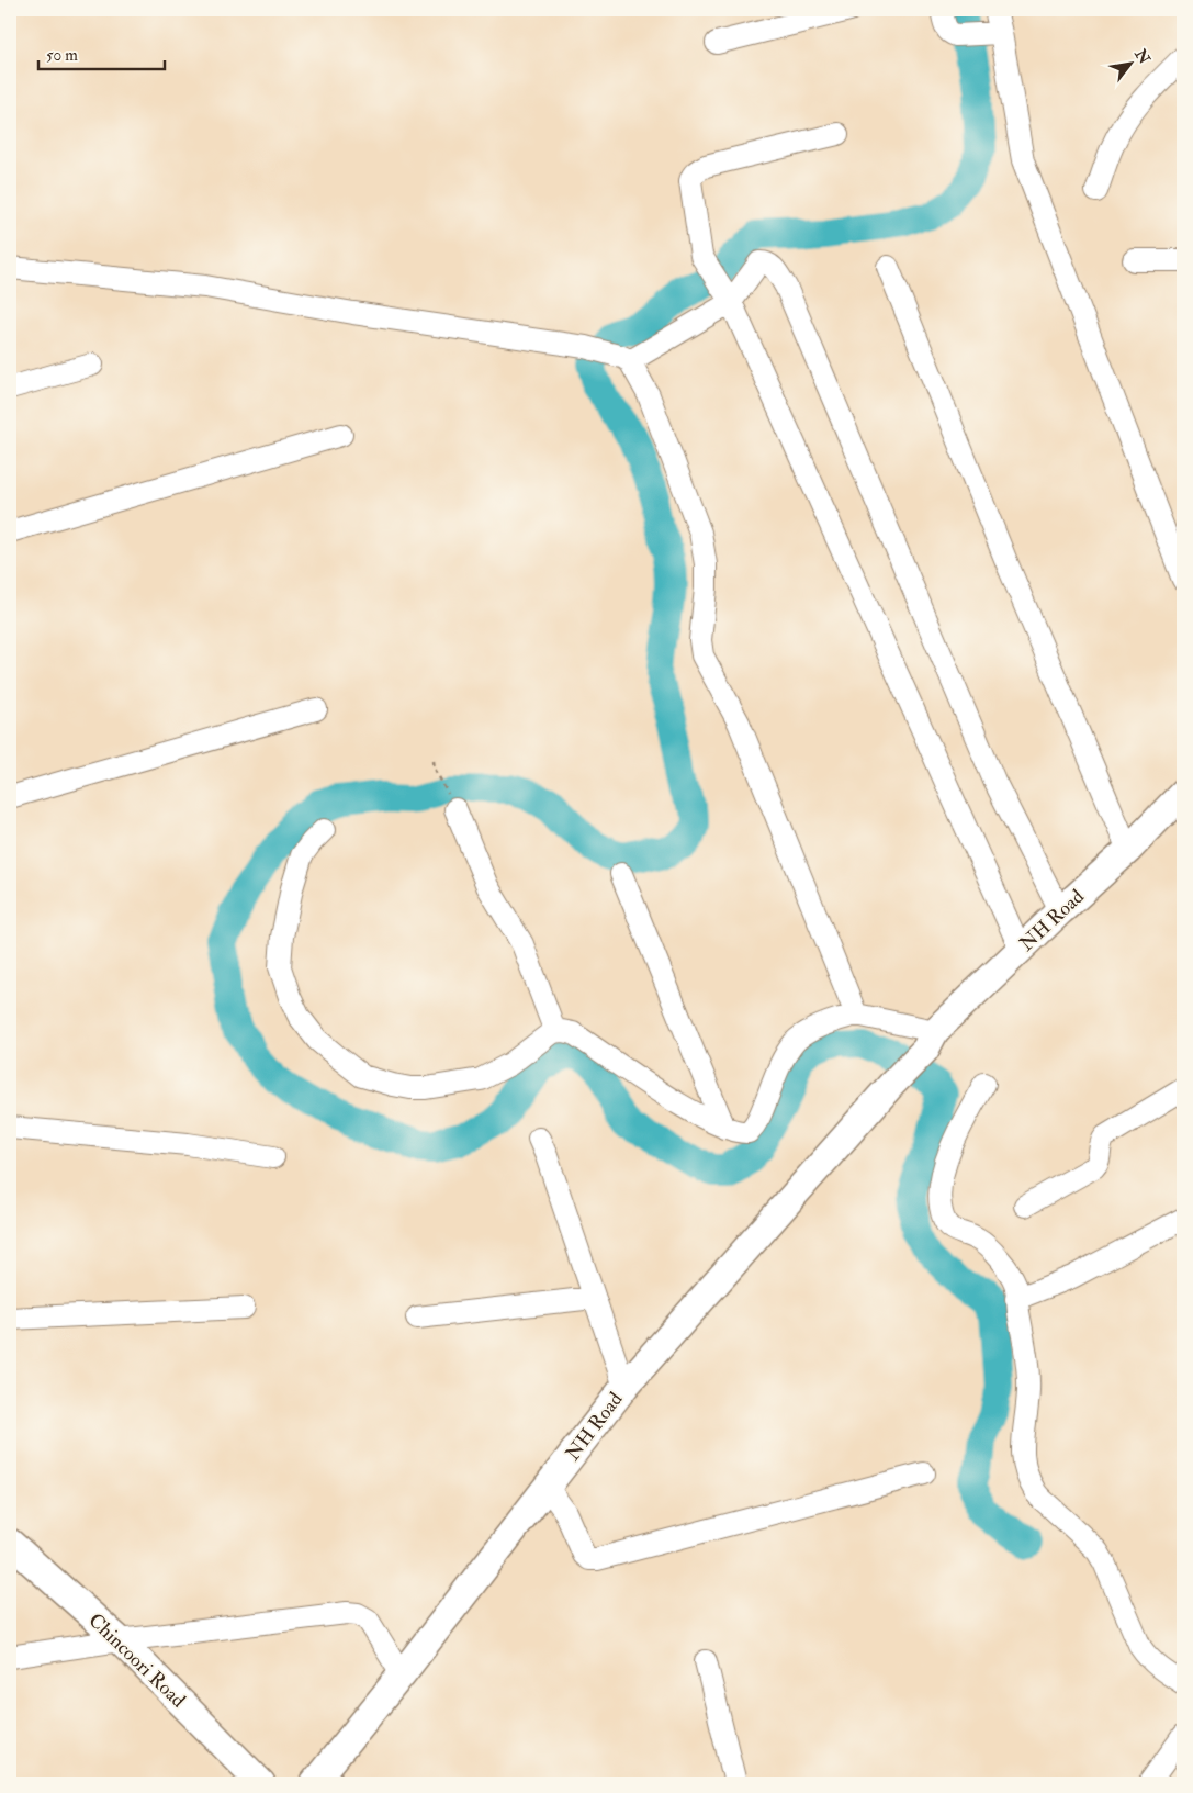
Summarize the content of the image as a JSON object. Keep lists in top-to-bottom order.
{
  "streets": {
    "main road": ["NH Road", "Chincoori Road"]
  },
  "scale_bar": "50 m",
  "north": "top right"
}
